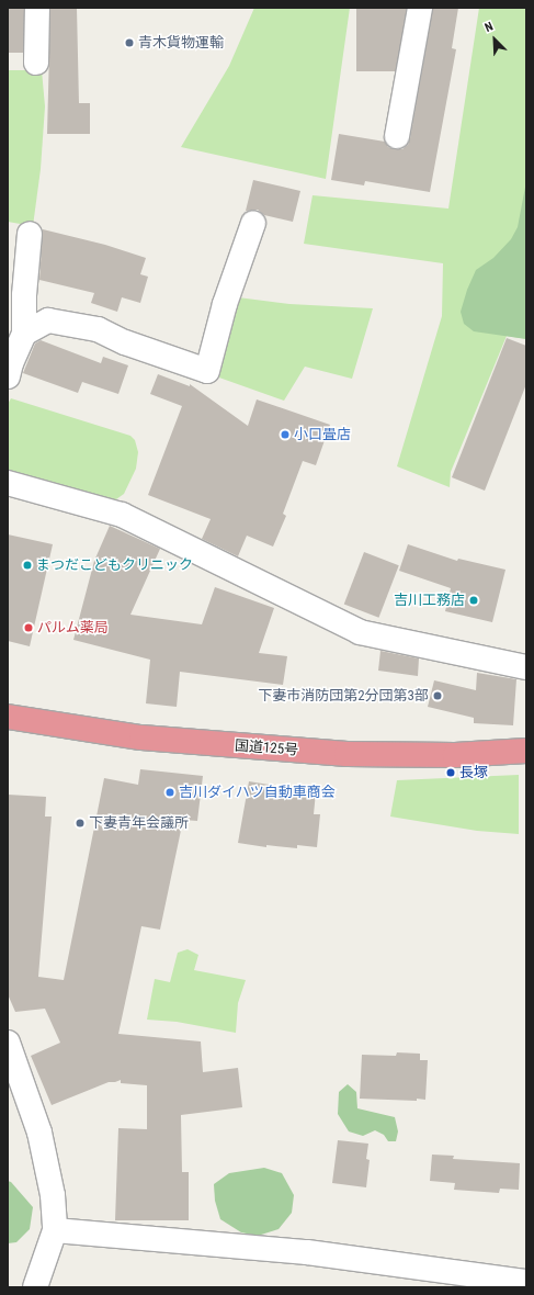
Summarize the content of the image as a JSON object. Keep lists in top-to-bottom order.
{
  "streets": {
    "highway": ["国道125号"]
  },
  "places": [
    "青木貨物運輸",
    "小口畳店",
    "まつだこどもクリニック",
    "吉川工務店",
    "パルム薬局",
    "下妻市消防団第2分団第3部",
    "長塚",
    "吉川ダイハツ自動車商会",
    "下妻青年会議所"
  ],
  "north": "top left"
}
